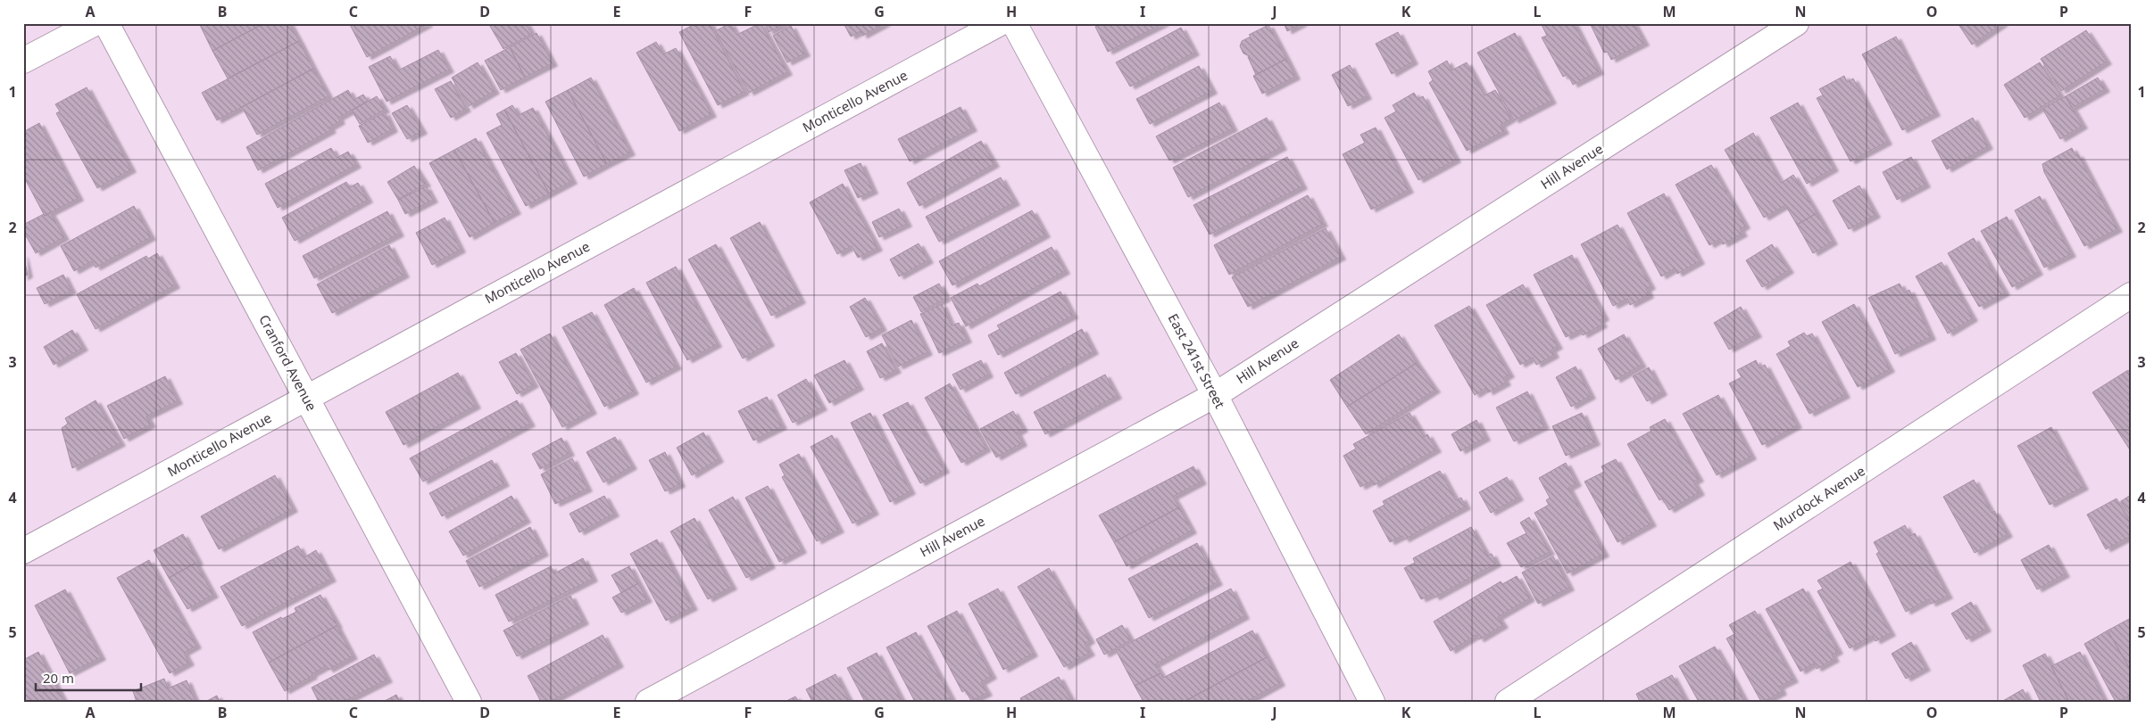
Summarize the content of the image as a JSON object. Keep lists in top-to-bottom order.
{
  "streets": {
    "street": [
      "Monticello Avenue",
      "Hill Avenue",
      "East 241st Street",
      "Cranford Avenue",
      "Murdock Avenue"
    ]
  },
  "crossings": [
    ["Monticello Avenue", "Cranford Avenue"],
    ["Hill Avenue", "East 241st Street"]
  ],
  "scale_bar": "20 m",
  "grid": {
    "columns": [
      "A",
      "B",
      "C",
      "D",
      "E",
      "F",
      "G",
      "H",
      "I",
      "J",
      "K",
      "L",
      "M",
      "N",
      "O",
      "P"
    ],
    "rows": [
      "1",
      "2",
      "3",
      "4",
      "5"
    ]
  }
}
